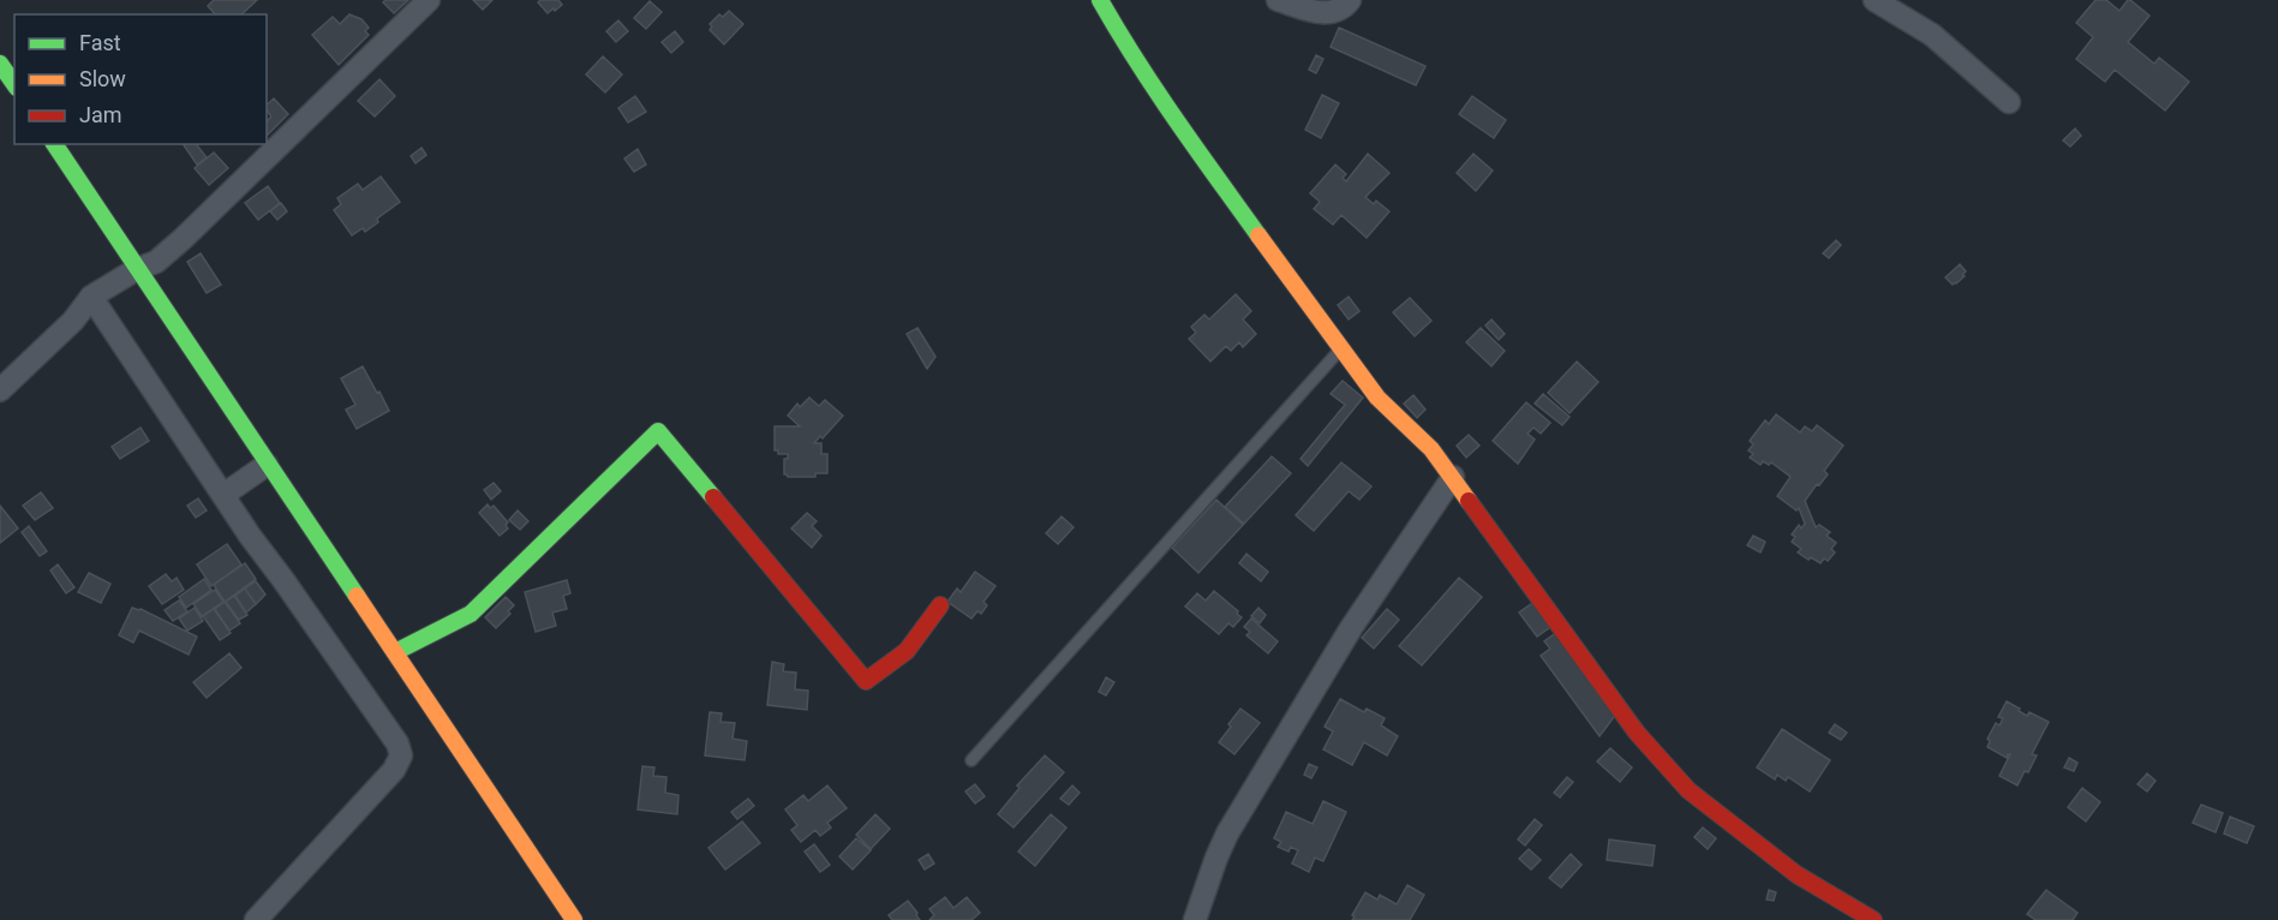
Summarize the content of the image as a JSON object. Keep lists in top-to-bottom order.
{
  "legend": ["Fast", "Slow", "Jam"]
}
